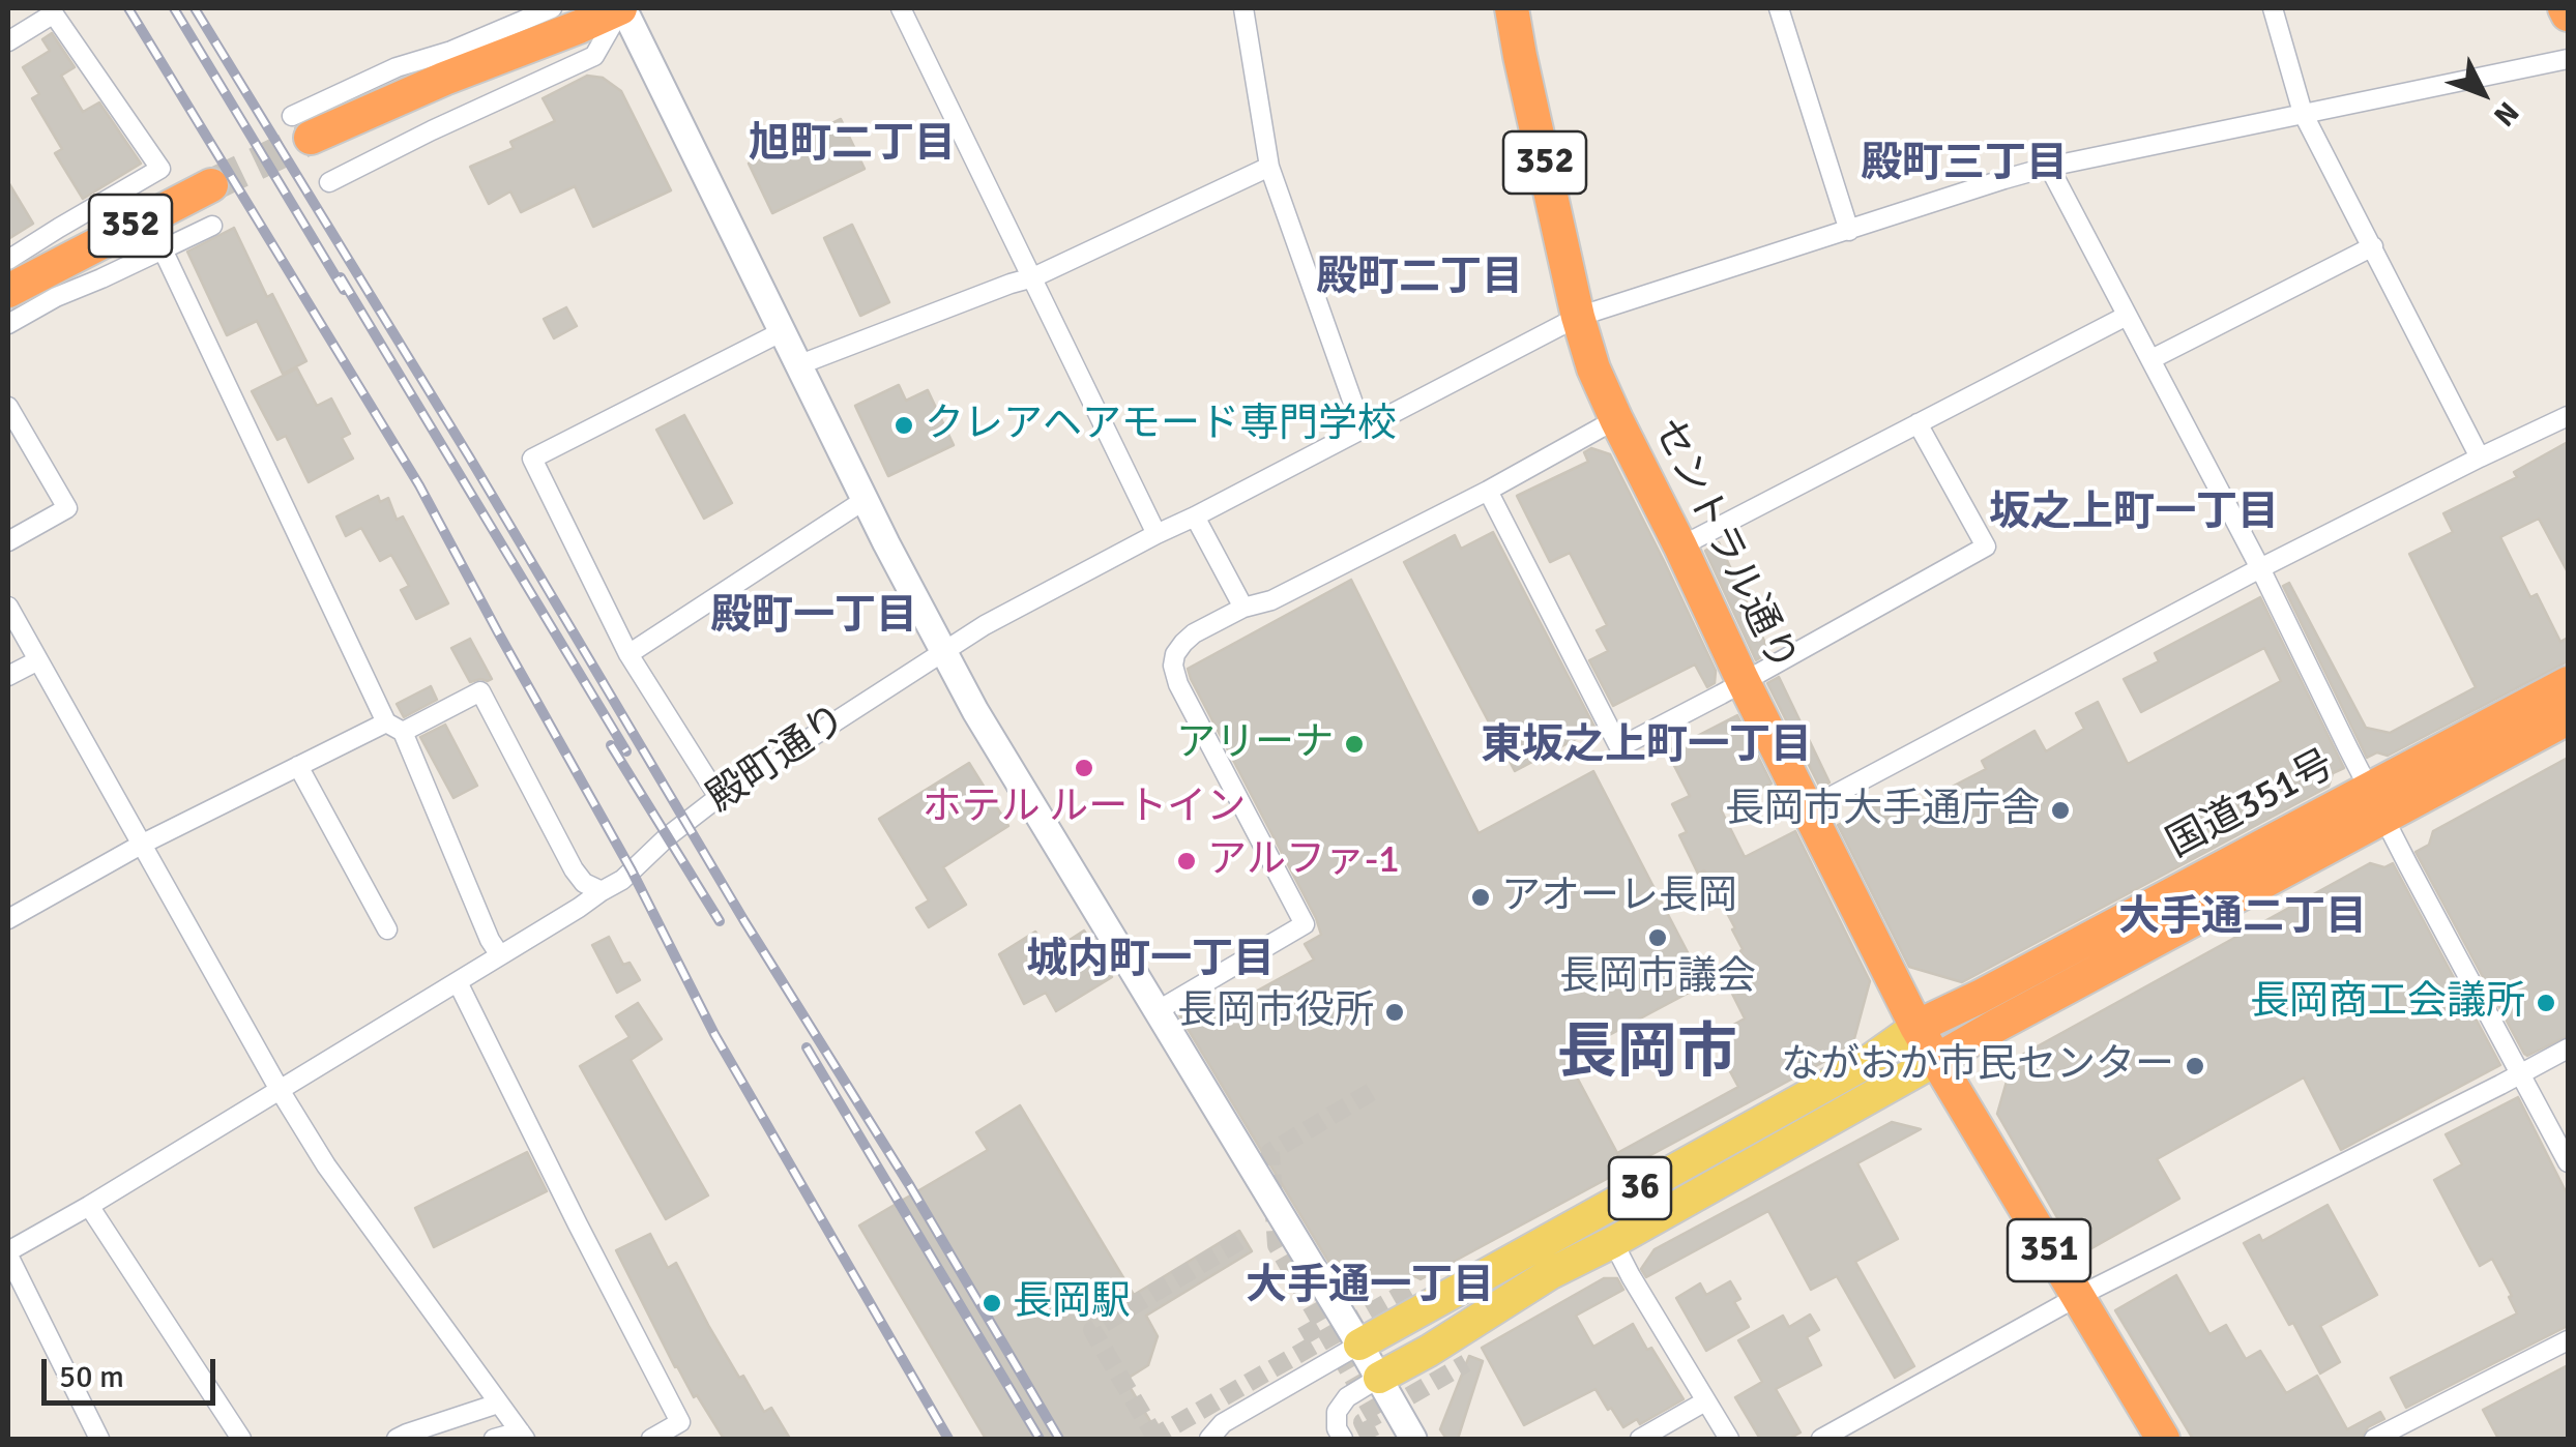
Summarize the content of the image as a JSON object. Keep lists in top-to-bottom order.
{
  "streets": {
    "highway": [
      "352",
      "セントラル通り",
      "国道351号",
      "351"
    ],
    "main road": ["36"],
    "street": ["殿町通り"]
  },
  "crossings": [
    ["352", "セントラル通り"],
    ["352", "殿町通り"],
    ["セントラル通り", "殿町通り"],
    ["セントラル通り", "国道351号"],
    ["セントラル通り", "36"],
    ["セントラル通り", "351"],
    ["国道351号", "36"],
    ["国道351号", "351"],
    ["36", "351"]
  ],
  "districts": [
    "旭町二丁目",
    "殿町三丁目",
    "殿町二丁目",
    "坂之上町一丁目",
    "殿町一丁目",
    "東坂之上町一丁目",
    "大手通二丁目",
    "城内町一丁目",
    "長岡市",
    "大手通一丁目"
  ],
  "places": [
    "クレアヘアモード専門学校",
    "アリーナ",
    "ホテル ルートイン",
    "長岡市大手通庁舎",
    "アルファ-1",
    "アオーレ長岡",
    "長岡市議会",
    "長岡商工会議所",
    "長岡市役所",
    "ながおか市民センター",
    "長岡駅"
  ],
  "scale_bar": "50 m",
  "north": "bottom right"
}
